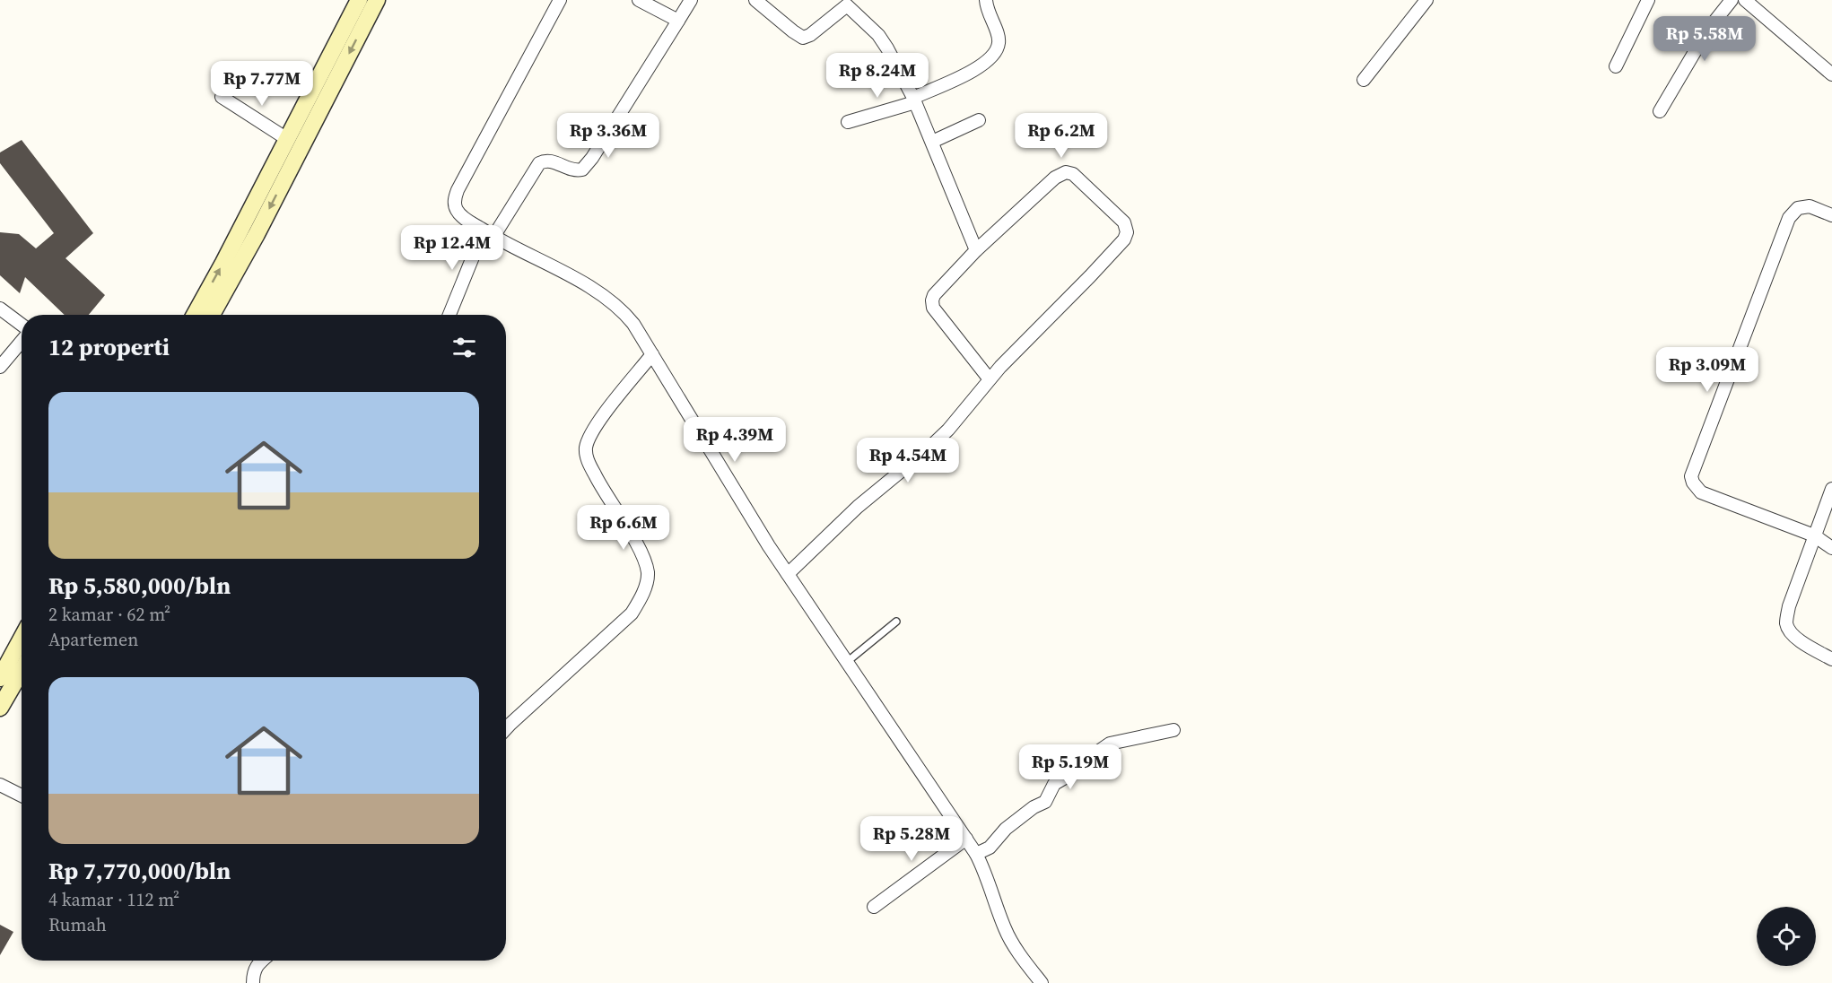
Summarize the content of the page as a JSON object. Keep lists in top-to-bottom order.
{
  "page": {
    "price": [
      "Rp 5.58M",
      "Rp 8.24M",
      "Rp 7.77M",
      "Rp 3.36M",
      "Rp 6.2M",
      "Rp 12.4M",
      "Rp 3.09M",
      "Rp 4.39M",
      "Rp 4.54M",
      "Rp 6.6M",
      "Rp 5.19M",
      "Rp 5.28M"
    ],
    "heading": "12 properti",
    "list": [
      {
        "name": "Rp 5,580,000/bln",
        "note": "2 kamar · 62 m² · Apartemen"
      },
      {
        "name": "Rp 7,770,000/bln",
        "note": "4 kamar · 112 m² · Rumah"
      }
    ]
  }
}
